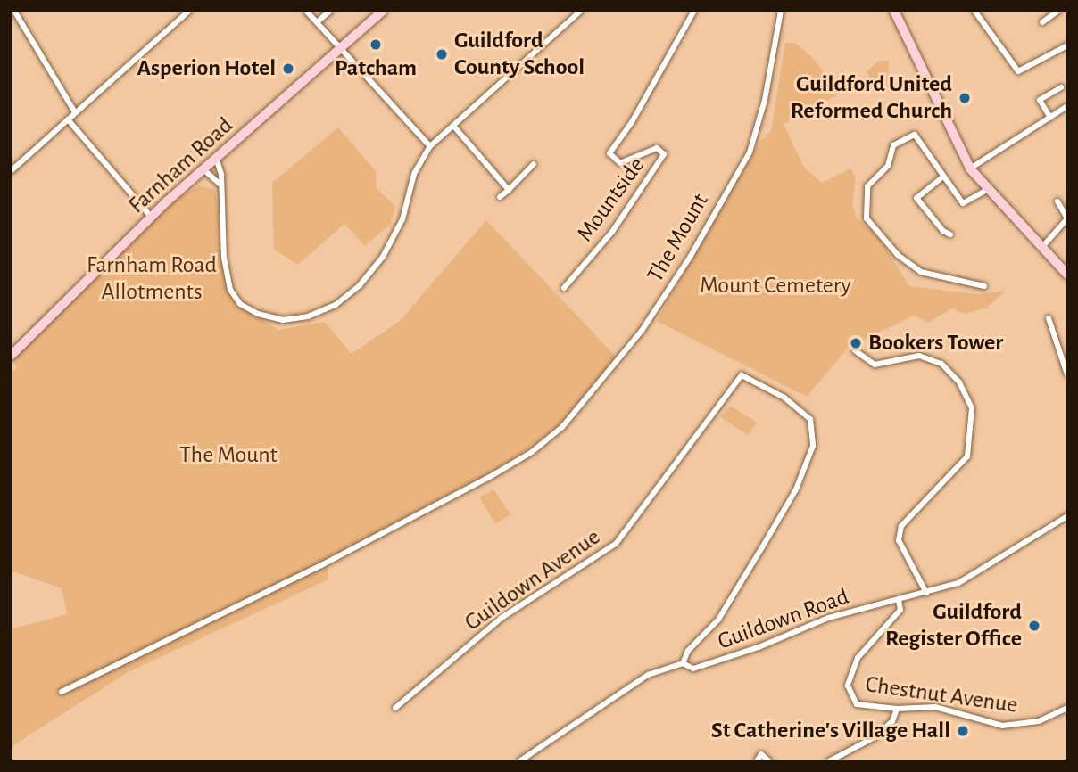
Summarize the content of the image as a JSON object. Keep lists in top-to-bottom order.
{
  "streets": {
    "main road": ["Farnham Road"],
    "street": [
      "Mountside",
      "The Mount",
      "Guildown Avenue",
      "Guildown Road",
      "Chestnut Avenue"
    ]
  },
  "crossings": [
    ["Guildown Avenue", "Guildown Road"],
    ["Guildown Road", "Chestnut Avenue"]
  ],
  "parks": ["Farnham Road Allotments", "Mount Cemetery", "The Mount"],
  "places": [
    "Patcham",
    "Guildford County School",
    "Asperion Hotel",
    "Guildford United Reformed Church",
    "Bookers Tower",
    "Guildford Register Office",
    "St Catherine's Village Hall"
  ]
}
